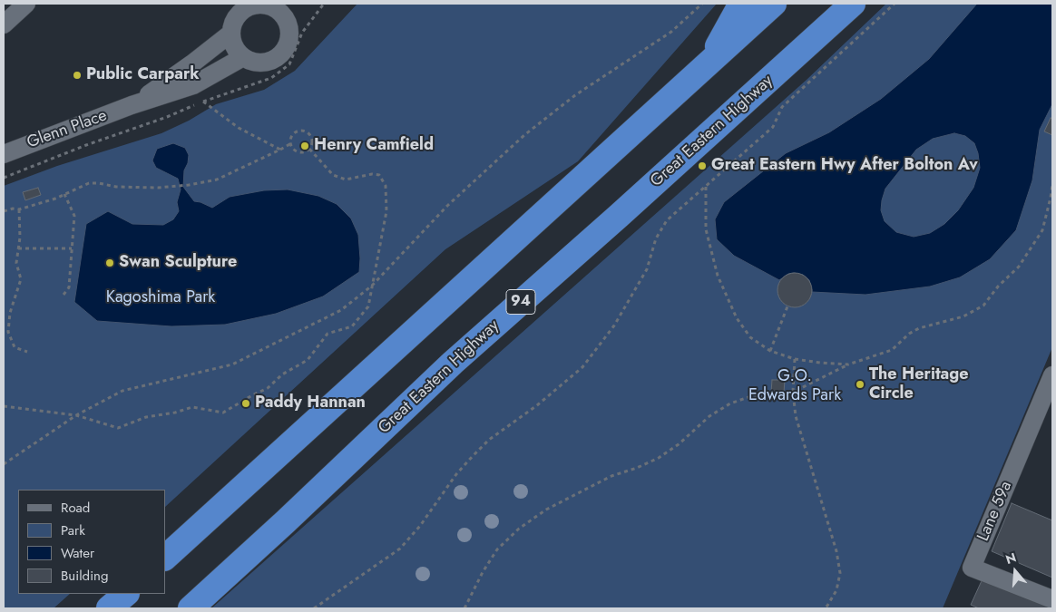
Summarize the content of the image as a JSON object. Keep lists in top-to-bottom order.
{
  "streets": {
    "highway": ["Great Eastern Highway", "94"],
    "street": ["Glenn Place", "Lane 59a"]
  },
  "parks": ["Kagoshima Park", "G.O. Edwards Park"],
  "places": [
    "Public Carpark",
    "Henry Camfield",
    "Great Eastern Hwy After Bolton Av",
    "Swan Sculpture",
    "The Heritage Circle",
    "Paddy Hannan"
  ],
  "legend": [
    "Road",
    "Park",
    "Water",
    "Building"
  ],
  "north": "top"
}
